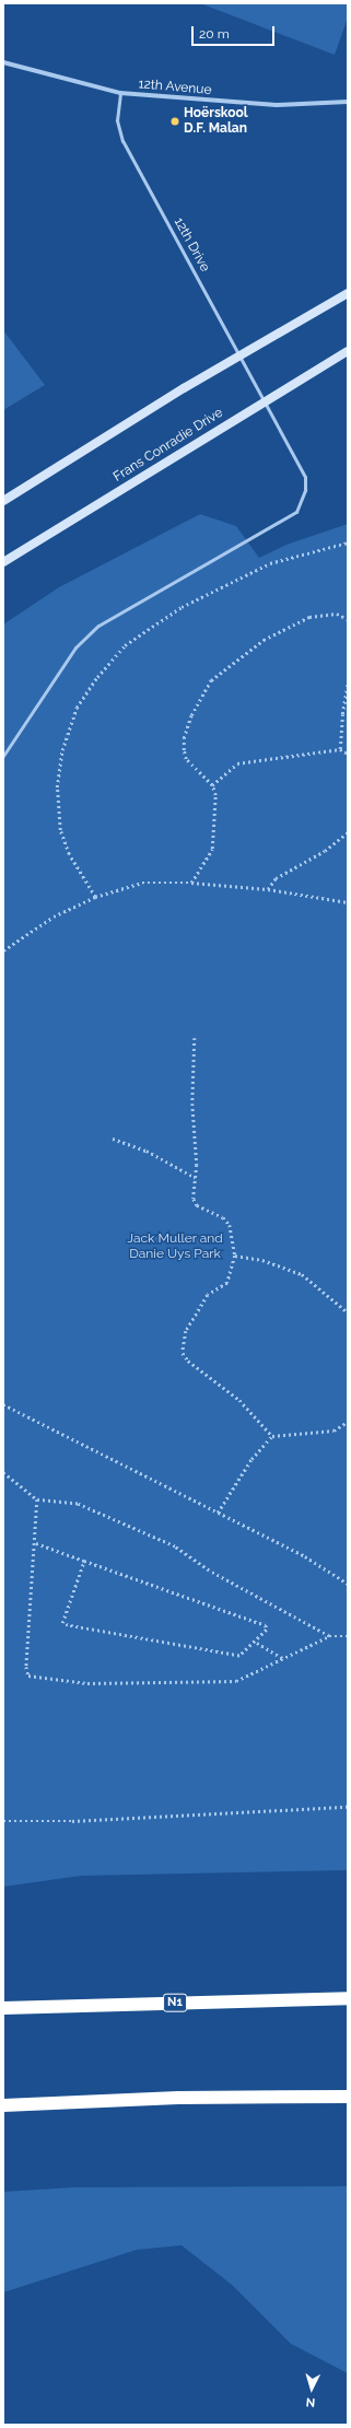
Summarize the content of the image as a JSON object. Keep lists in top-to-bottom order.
{
  "streets": {
    "highway": ["N1"],
    "main road": ["Frans Conradie Drive"],
    "street": ["12th Avenue"],
    "lane": ["12th Drive"]
  },
  "crossings": [
    ["12th Avenue", "12th Drive"],
    ["12th Drive", "Frans Conradie Drive"]
  ],
  "parks": ["Jack Muller and Danie Uys Park"],
  "places": ["Hoërskool D.F. Malan"],
  "scale_bar": "20 m",
  "north": "bottom"
}
